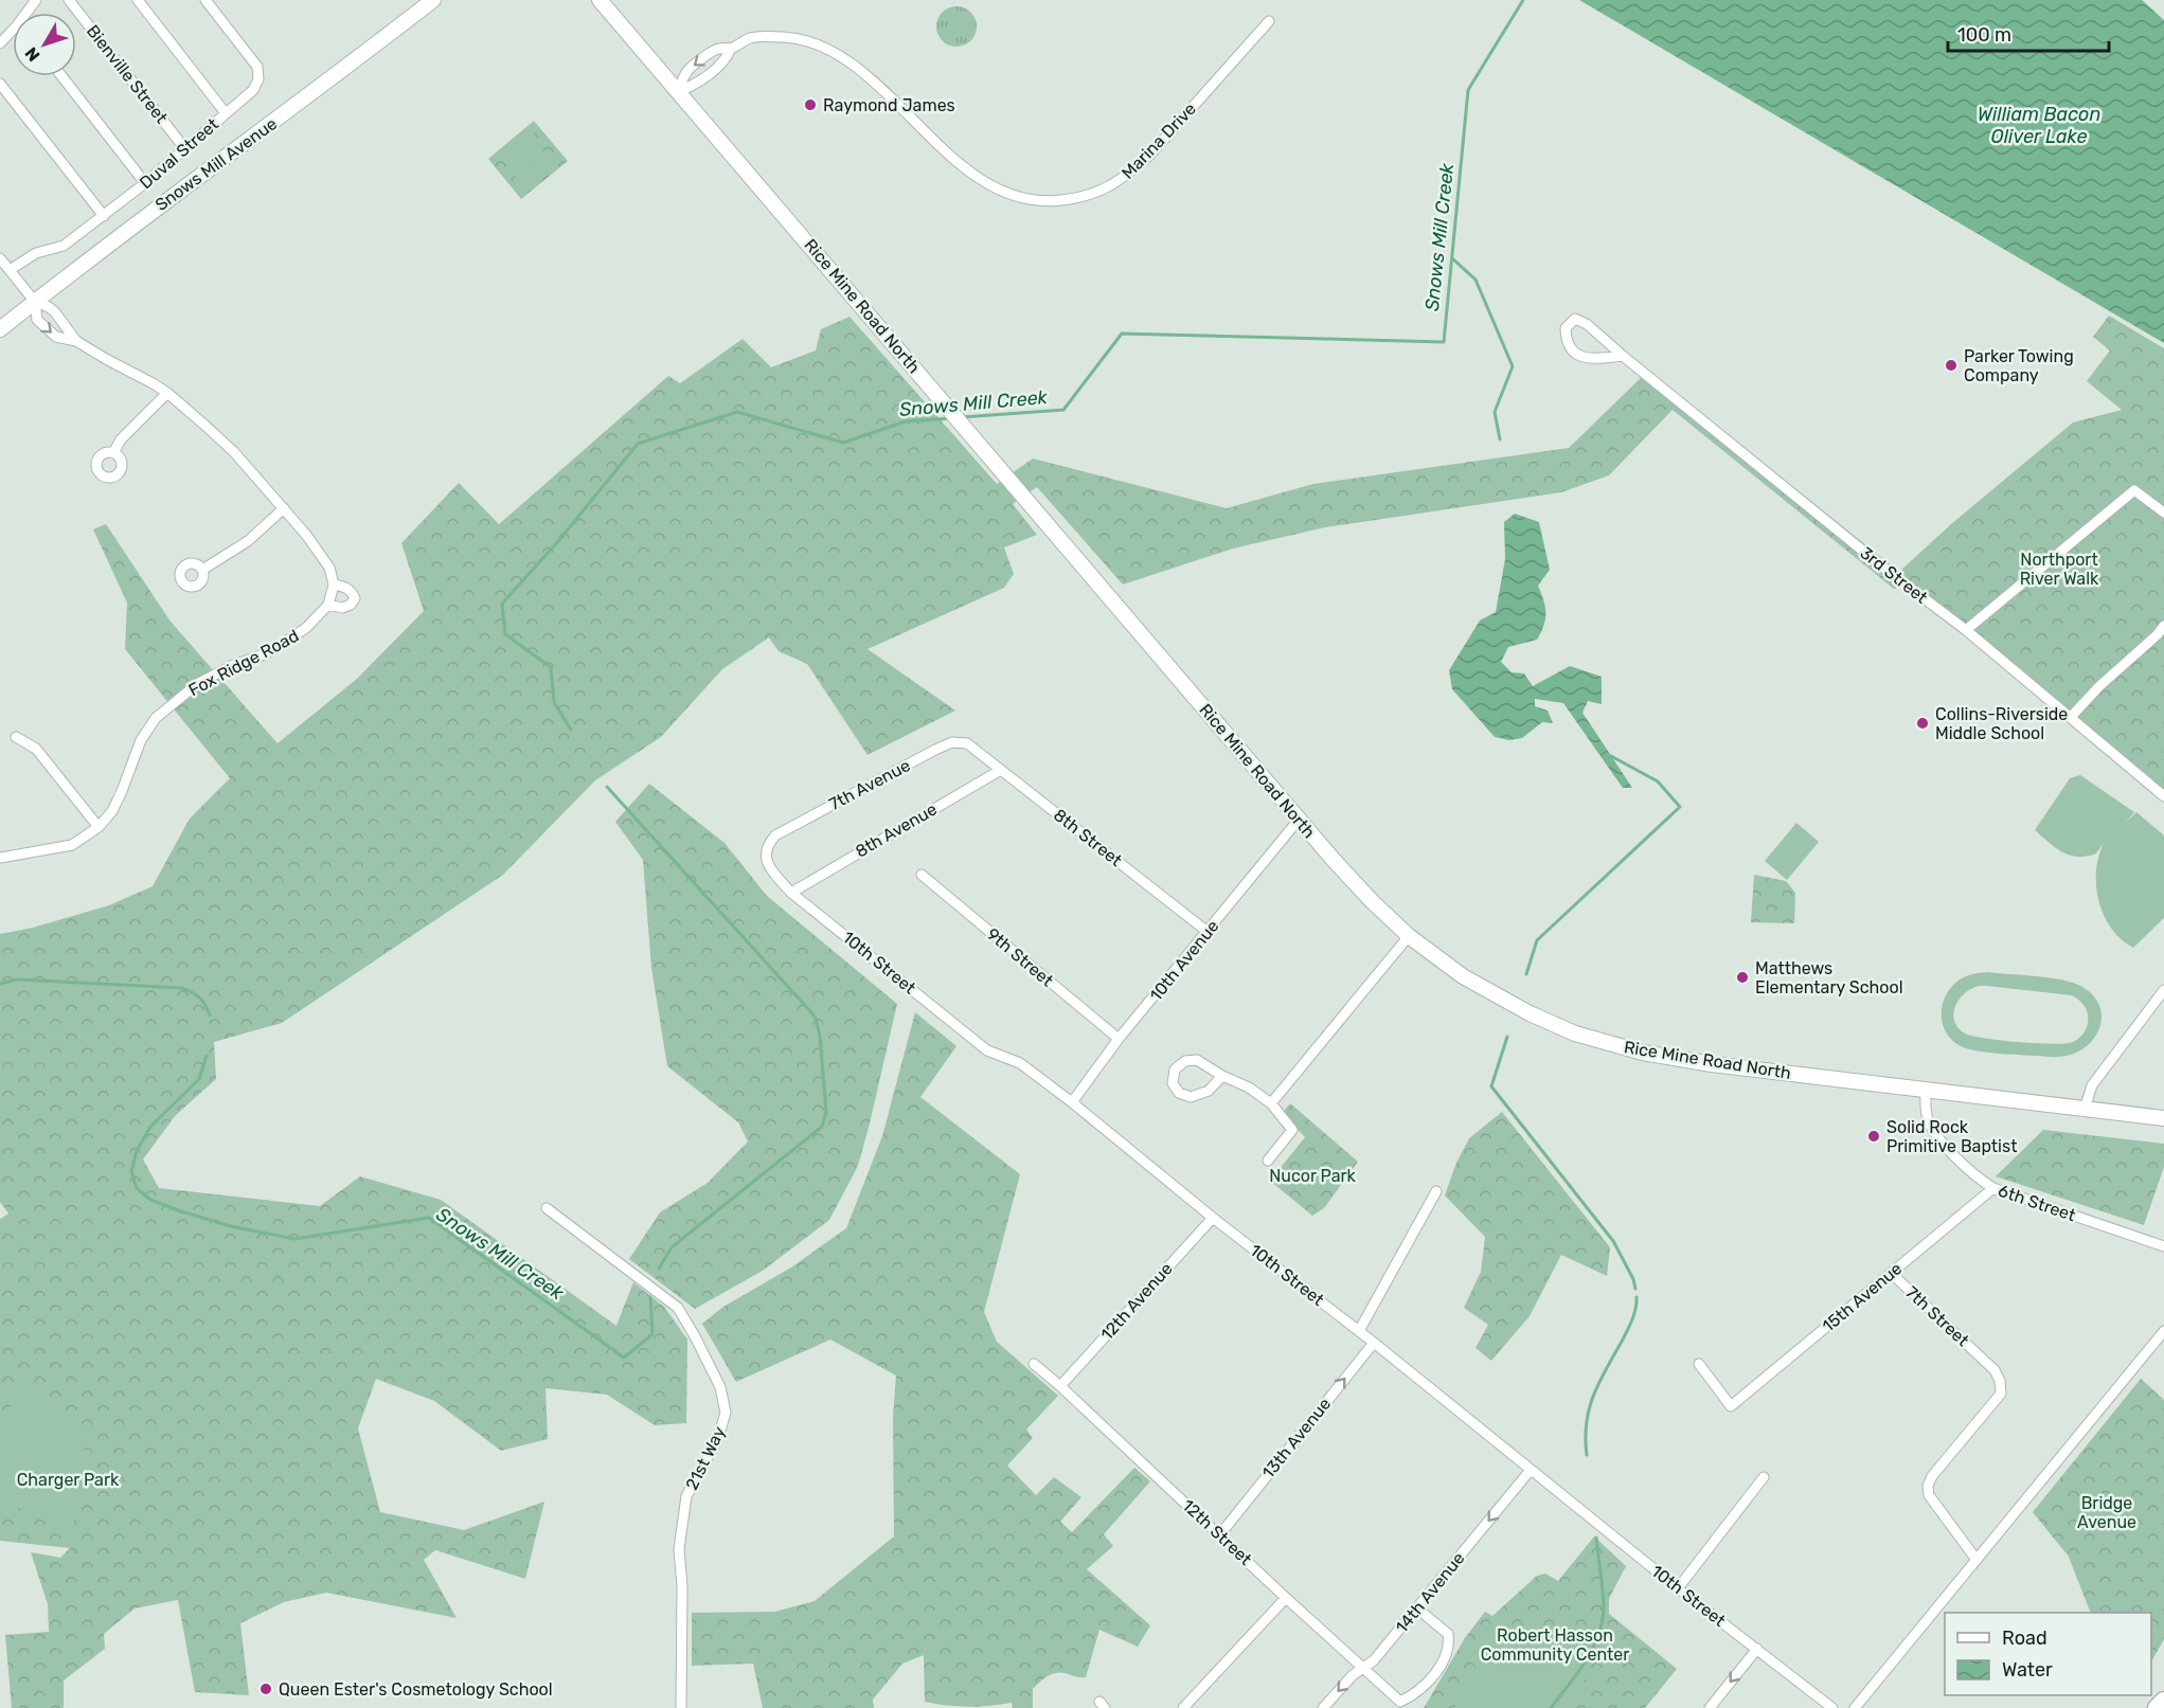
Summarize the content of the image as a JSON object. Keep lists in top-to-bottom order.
{
  "streets": {
    "main road": ["Snows Mill Avenue", "Rice Mine Road North"],
    "street": [
      "Bienville Street",
      "Marina Drive",
      "Duval Street",
      "3rd Street",
      "Fox Ridge Road",
      "7th Avenue",
      "8th Avenue",
      "8th Street",
      "9th Street",
      "10th Avenue",
      "10th Street",
      "6th Street",
      "15th Avenue",
      "12th Avenue",
      "7th Street",
      "13th Avenue",
      "21st Way",
      "12th Street",
      "14th Avenue"
    ]
  },
  "crossings": [
    ["Bienville Street", "Duval Street"],
    ["Marina Drive", "Rice Mine Road North"],
    ["Rice Mine Road North", "10th Avenue"],
    ["Rice Mine Road North", "6th Street"],
    ["7th Avenue", "8th Street"],
    ["7th Avenue", "10th Street"],
    ["8th Avenue", "8th Street"],
    ["8th Avenue", "10th Street"],
    ["8th Street", "10th Avenue"],
    ["9th Street", "10th Avenue"],
    ["10th Avenue", "10th Street"],
    ["10th Street", "12th Avenue"],
    ["10th Street", "13th Avenue"],
    ["10th Street", "14th Avenue"],
    ["6th Street", "15th Avenue"],
    ["15th Avenue", "7th Street"],
    ["12th Avenue", "12th Street"],
    ["13th Avenue", "12th Street"],
    ["12th Street", "14th Avenue"]
  ],
  "one_way": ["13th Avenue", "14th Avenue"],
  "water": ["William Bacon Oliver Lake", "Snows Mill Creek"],
  "parks": [
    "Northport River Walk",
    "Nucor Park",
    "Charger Park",
    "Bridge Avenue",
    "Robert Hasson Community Center"
  ],
  "places": [
    "Raymond James",
    "Parker Towing Company",
    "Collins-Riverside Middle School",
    "Matthews Elementary School",
    "Solid Rock Primitive Baptist",
    "Queen Ester's Cosmetology School"
  ],
  "legend": ["Road", "Water"],
  "scale_bar": "100 m",
  "north": "bottom left"
}
